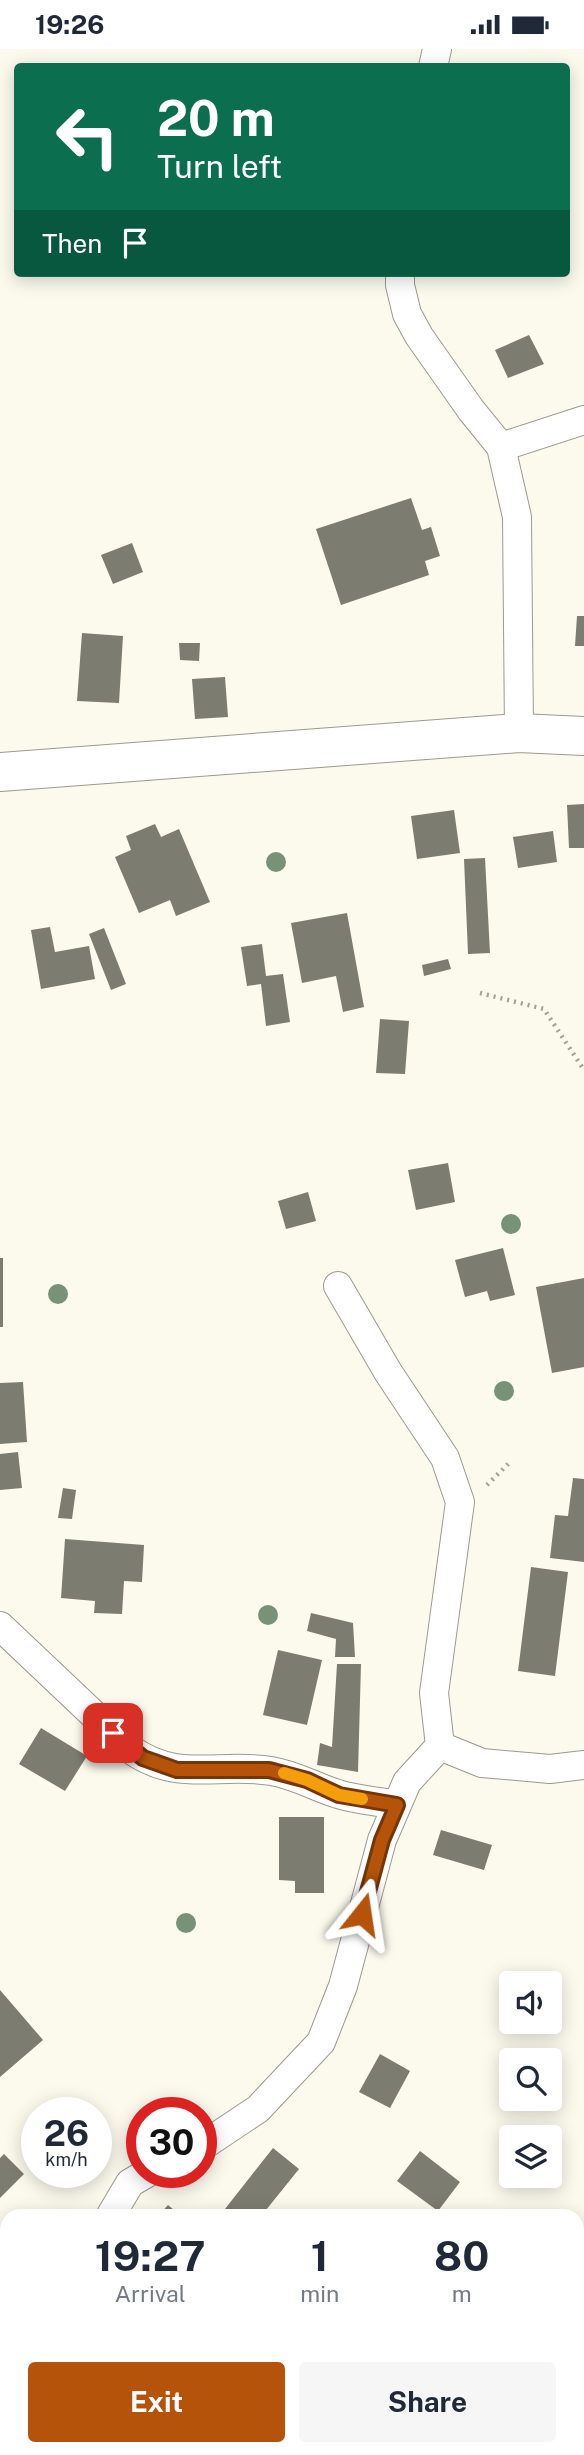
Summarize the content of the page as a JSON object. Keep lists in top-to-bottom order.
{
  "page": {
    "status": "19:26",
    "turn": ["20 m", "Turn left"],
    "then": "Then",
    "speed": "26 km/h",
    "limit": "30",
    "eta": [
      "19:27",
      "Arrival",
      "1",
      "min",
      "80",
      "m"
    ],
    "buttons": ["Exit", "Share"]
  }
}
